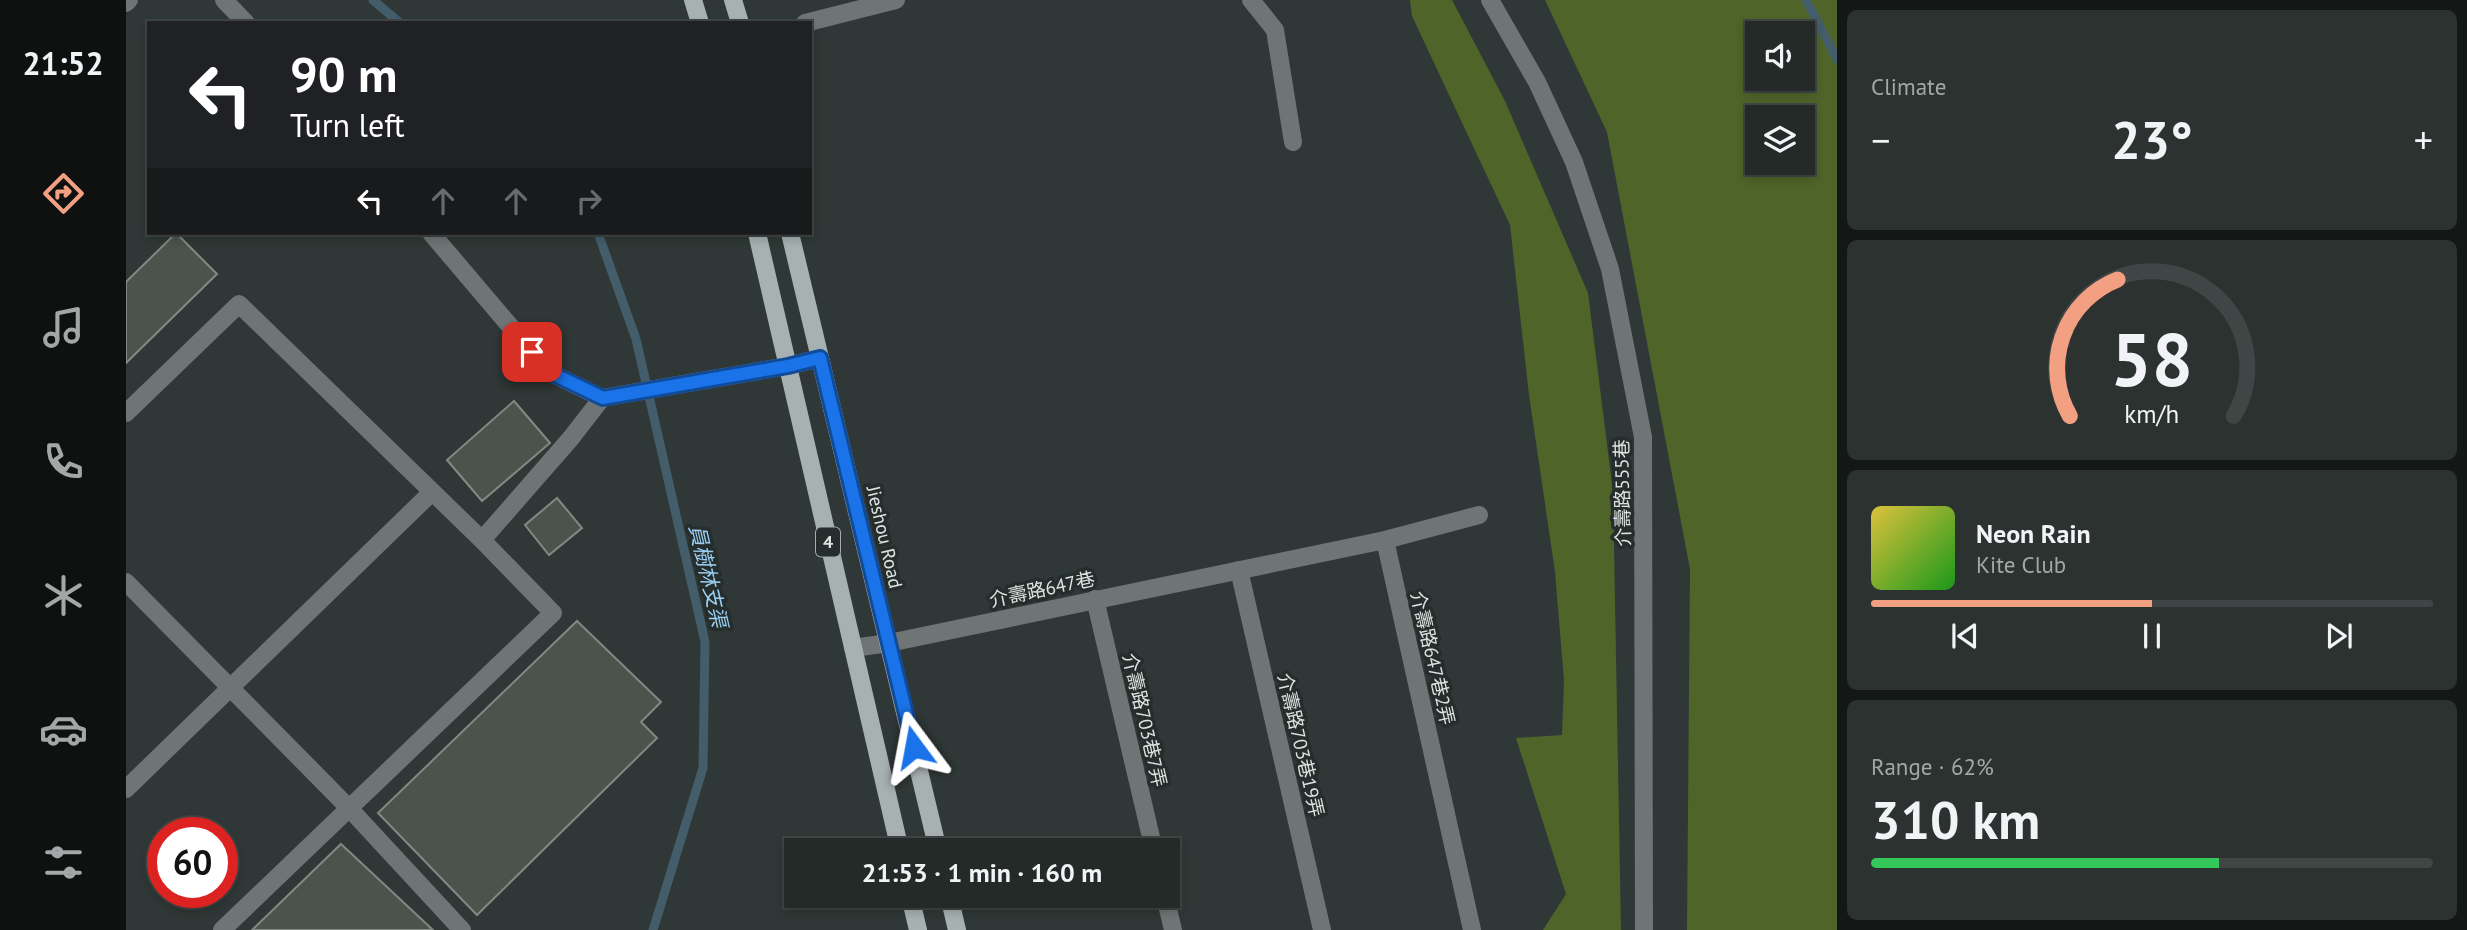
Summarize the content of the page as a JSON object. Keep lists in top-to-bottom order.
{
  "streets": {
    "main road": ["Jieshou Road", "4"],
    "street": [
      "介壽路555巷",
      "介壽路647巷",
      "介壽路647巷2弄",
      "介壽路703巷7弄",
      "介壽路703巷19弄"
    ]
  },
  "crossings": [
    ["Jieshou Road", "介壽路647巷"],
    ["4", "介壽路647巷"],
    ["介壽路647巷", "介壽路703巷7弄"],
    ["介壽路647巷", "介壽路703巷19弄"]
  ],
  "water": ["員樹林支渠"],
  "page": {
    "tabs": "21:52",
    "tile": [
      "Climate",
      ["Range · 62%", "310 km"]
    ],
    "turn": ["90 m", "Turn left"],
    "heat": ["−", "23°", "+"],
    "song": ["Neon Rain", "Kite Club"],
    "limit": "60",
    "trip": "21:53 · 1 min · 160 m",
    "gauge": ["58", "km/h"]
  }
}
